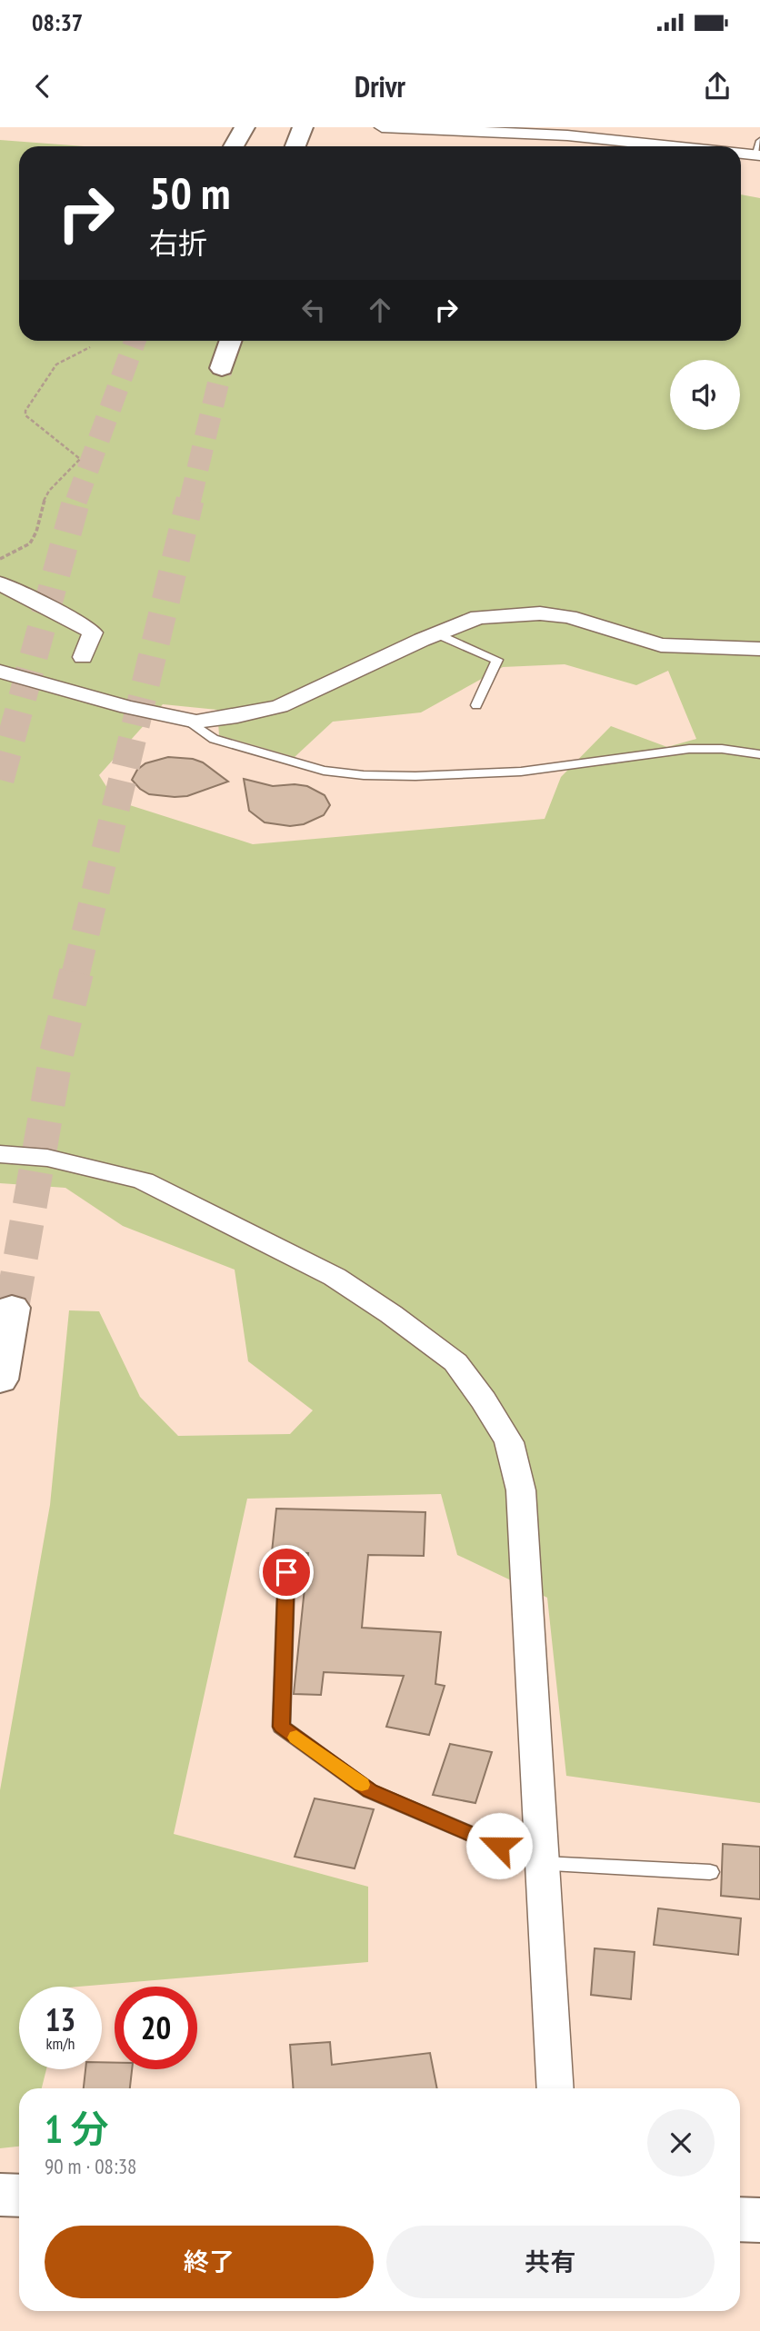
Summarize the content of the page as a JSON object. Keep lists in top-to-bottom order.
{
  "page": {
    "status": "08:37",
    "header": "Drivr",
    "turn": ["50 m", "右折"],
    "speed": "13 km/h",
    "limit": "20",
    "heading": ["1 分", "90 m · 08:38"],
    "buttons": ["終了", "共有"]
  }
}
